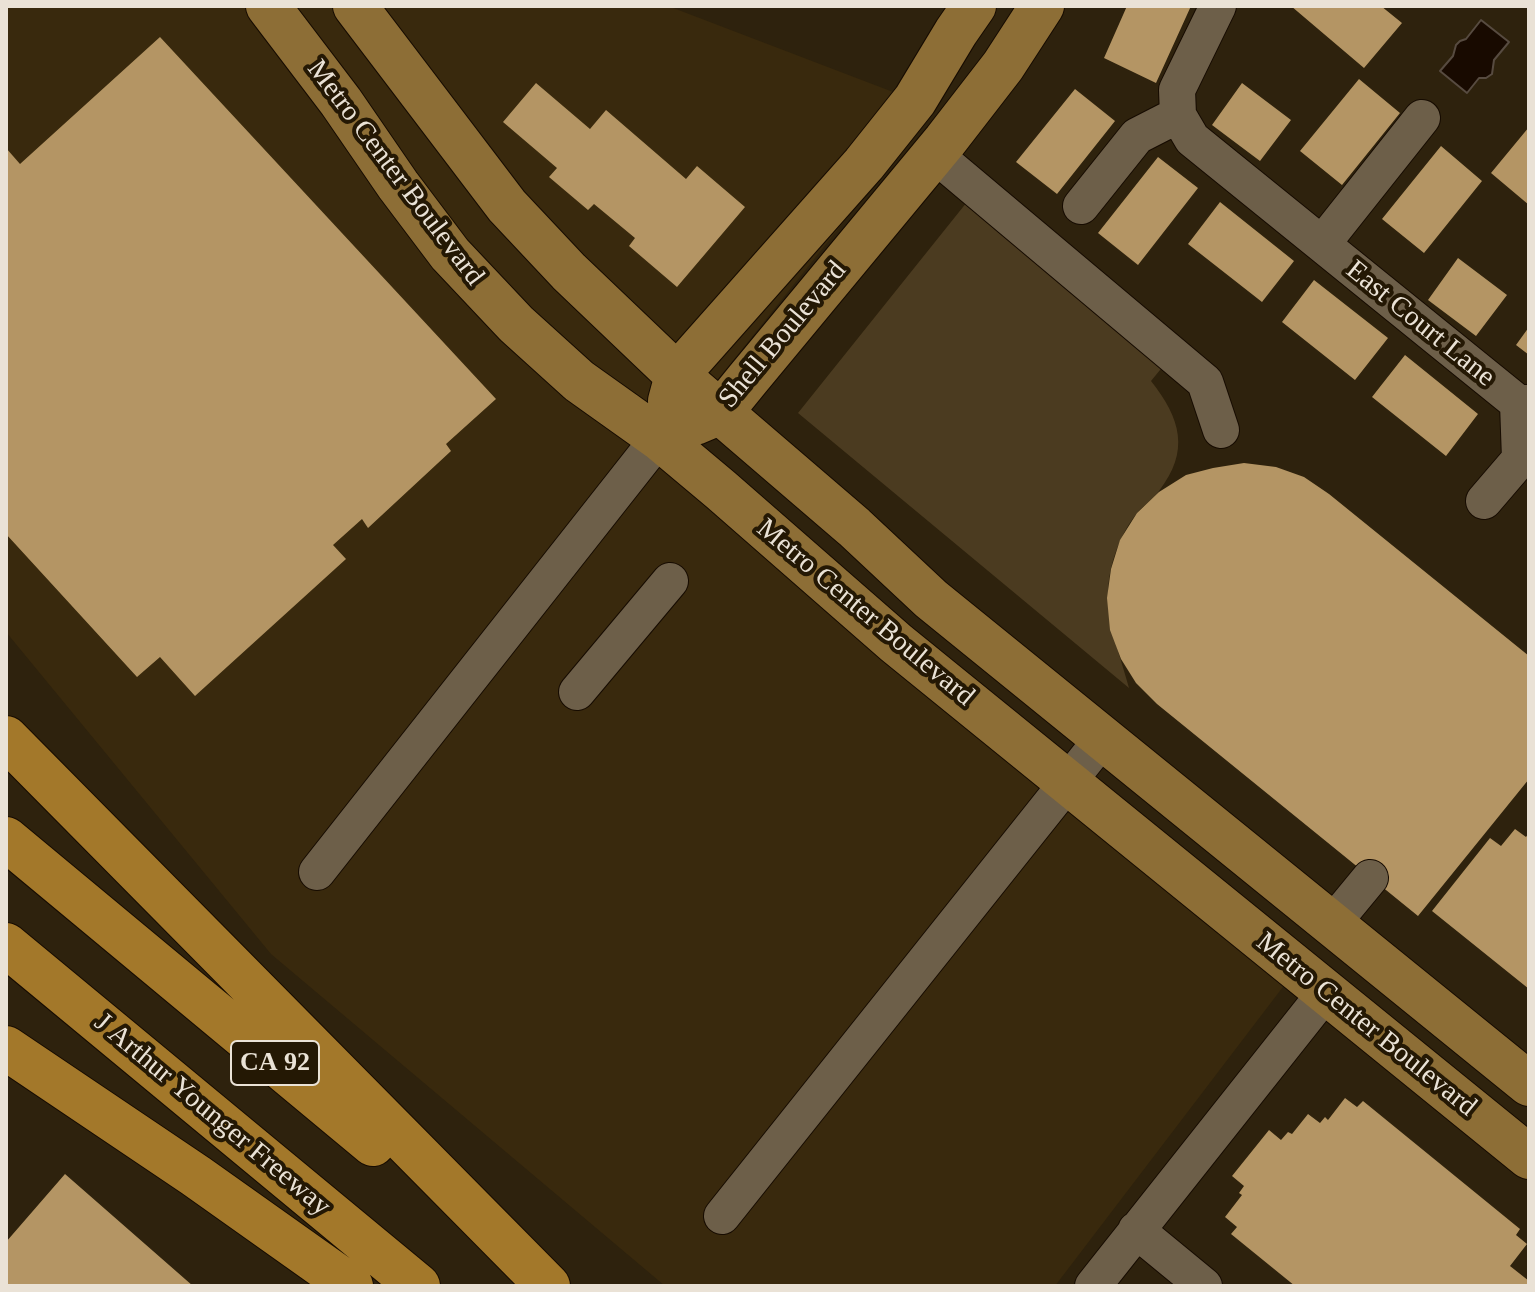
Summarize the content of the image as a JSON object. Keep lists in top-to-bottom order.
{
  "streets": {
    "highway": ["CA 92", "J Arthur Younger Freeway"],
    "main road": ["Metro Center Boulevard", "Shell Boulevard"],
    "lane": ["East Court Lane"]
  },
  "crossings": [
    ["Metro Center Boulevard", "Shell Boulevard"]
  ]
}
